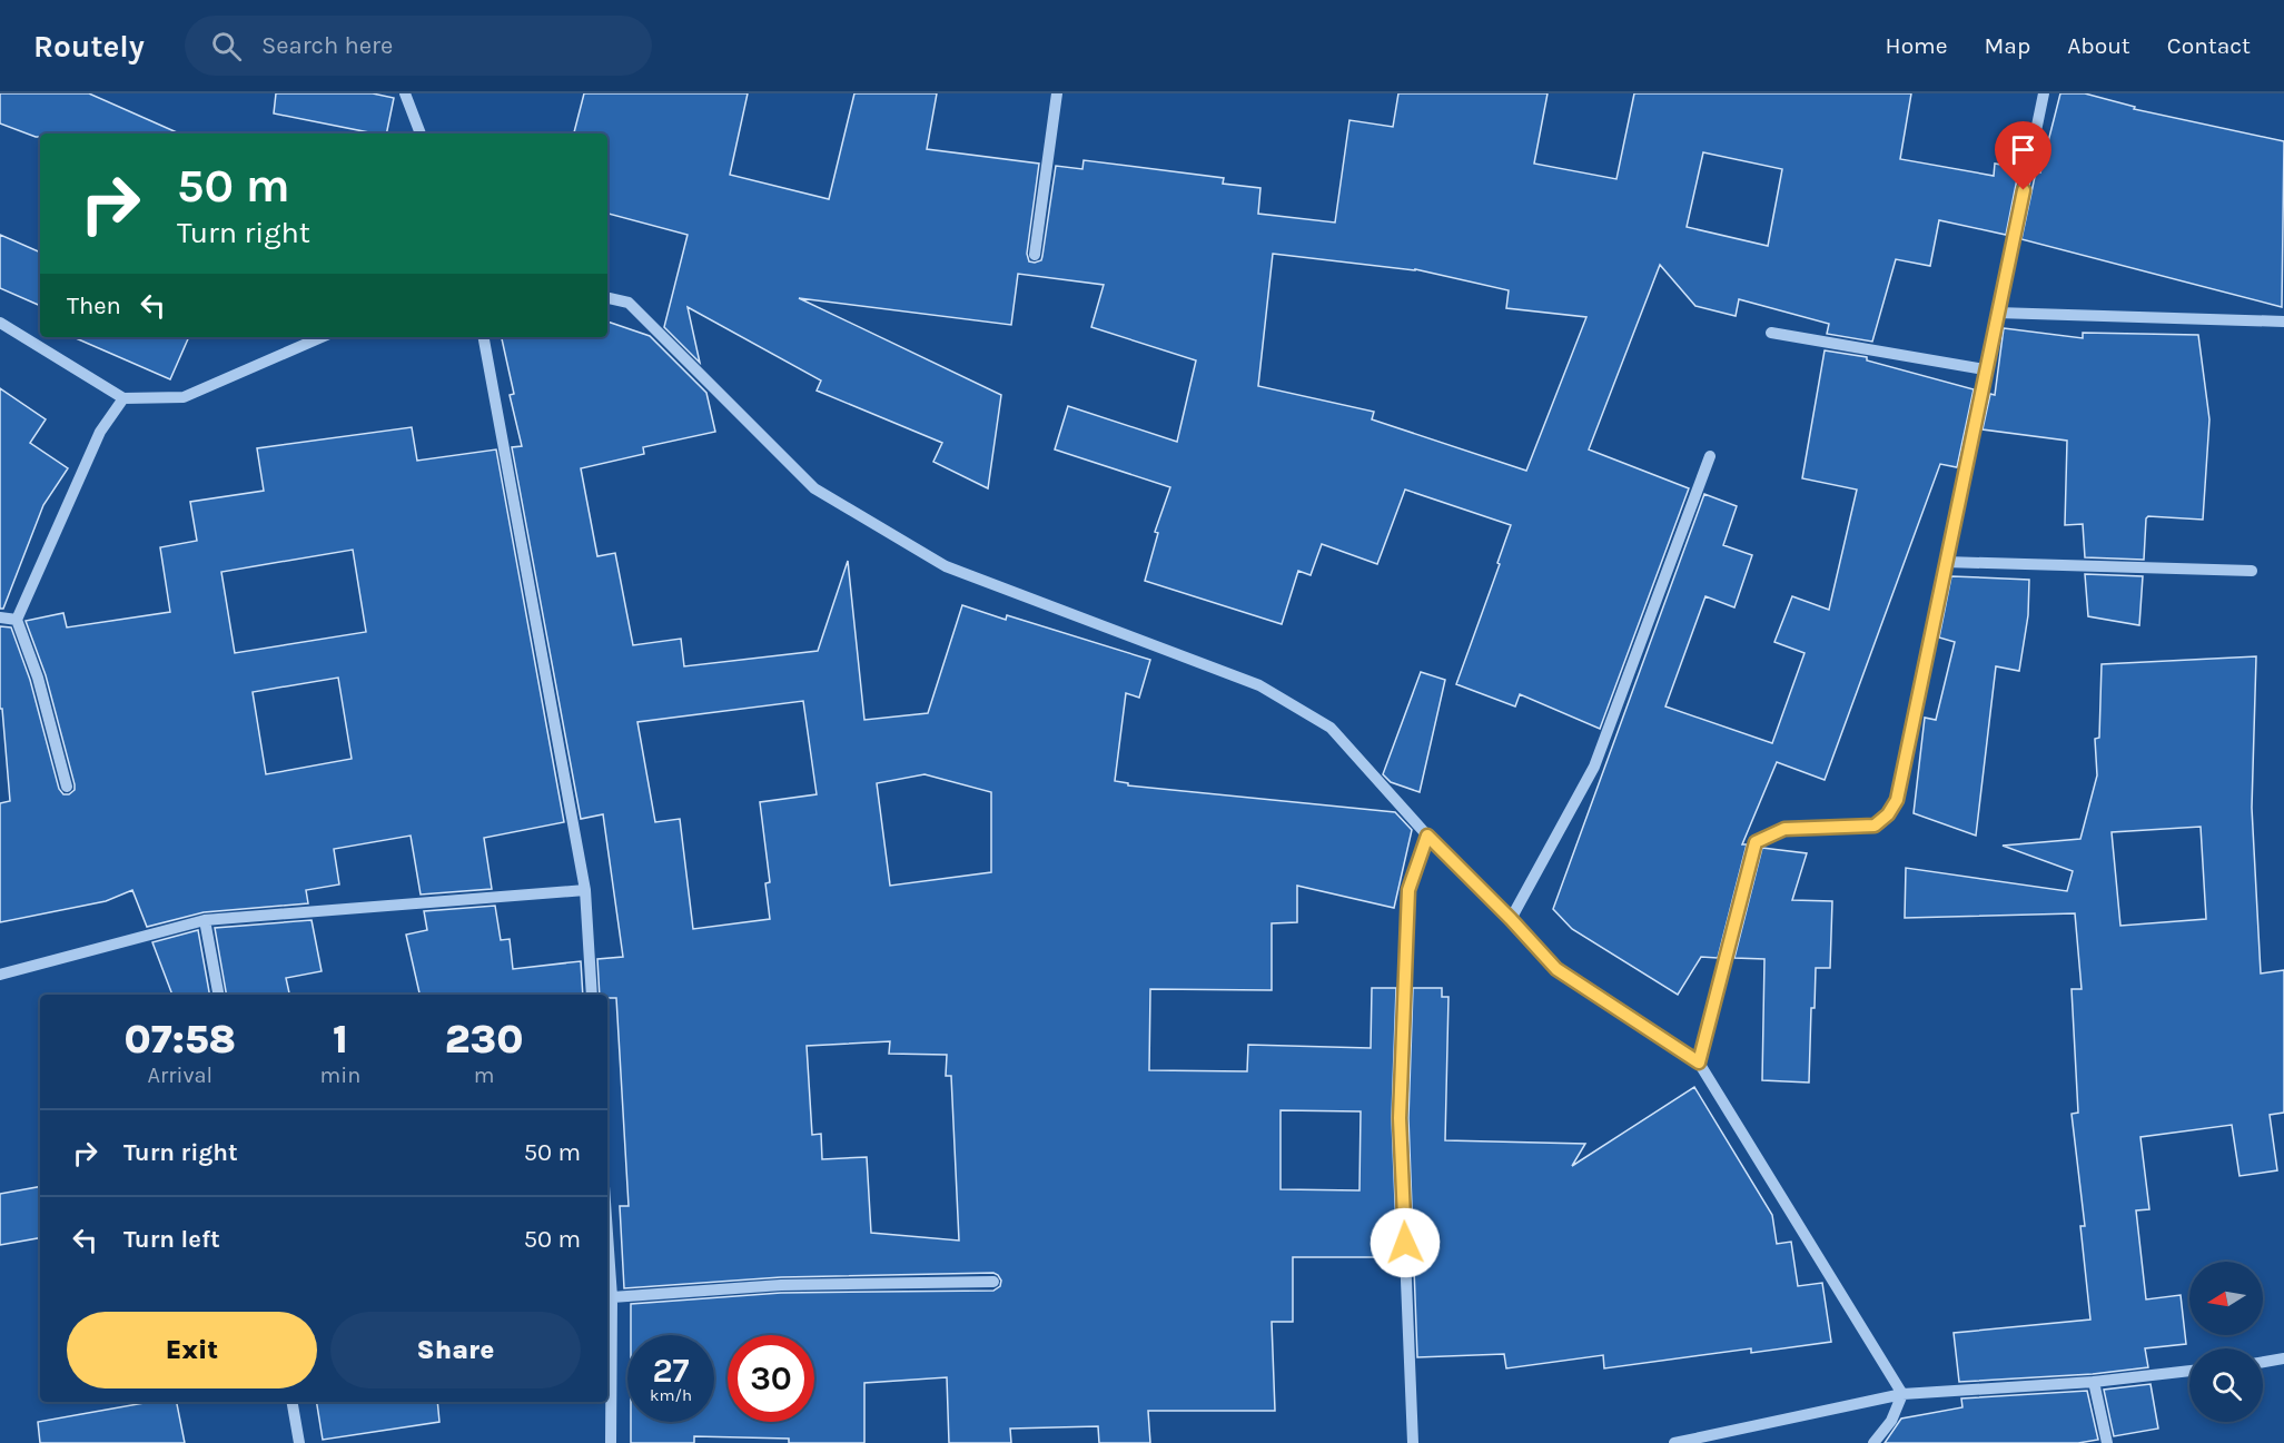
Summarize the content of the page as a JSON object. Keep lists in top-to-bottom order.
{
  "north": "left",
  "page": {
    "header": "Routely",
    "search": "Search here",
    "nav": [
      "Home",
      "Map",
      "About",
      "Contact"
    ],
    "turn": ["50 m", "Turn right"],
    "then": "Then",
    "eta": [
      "07:58",
      "Arrival",
      "1",
      "min",
      "230",
      "m"
    ],
    "list": [
      {
        "name": "Turn right",
        "value": "50 m"
      },
      {
        "name": "Turn left",
        "value": "50 m"
      }
    ],
    "buttons": ["Exit", "Share"],
    "speed": "27 km/h",
    "limit": "30"
  }
}
